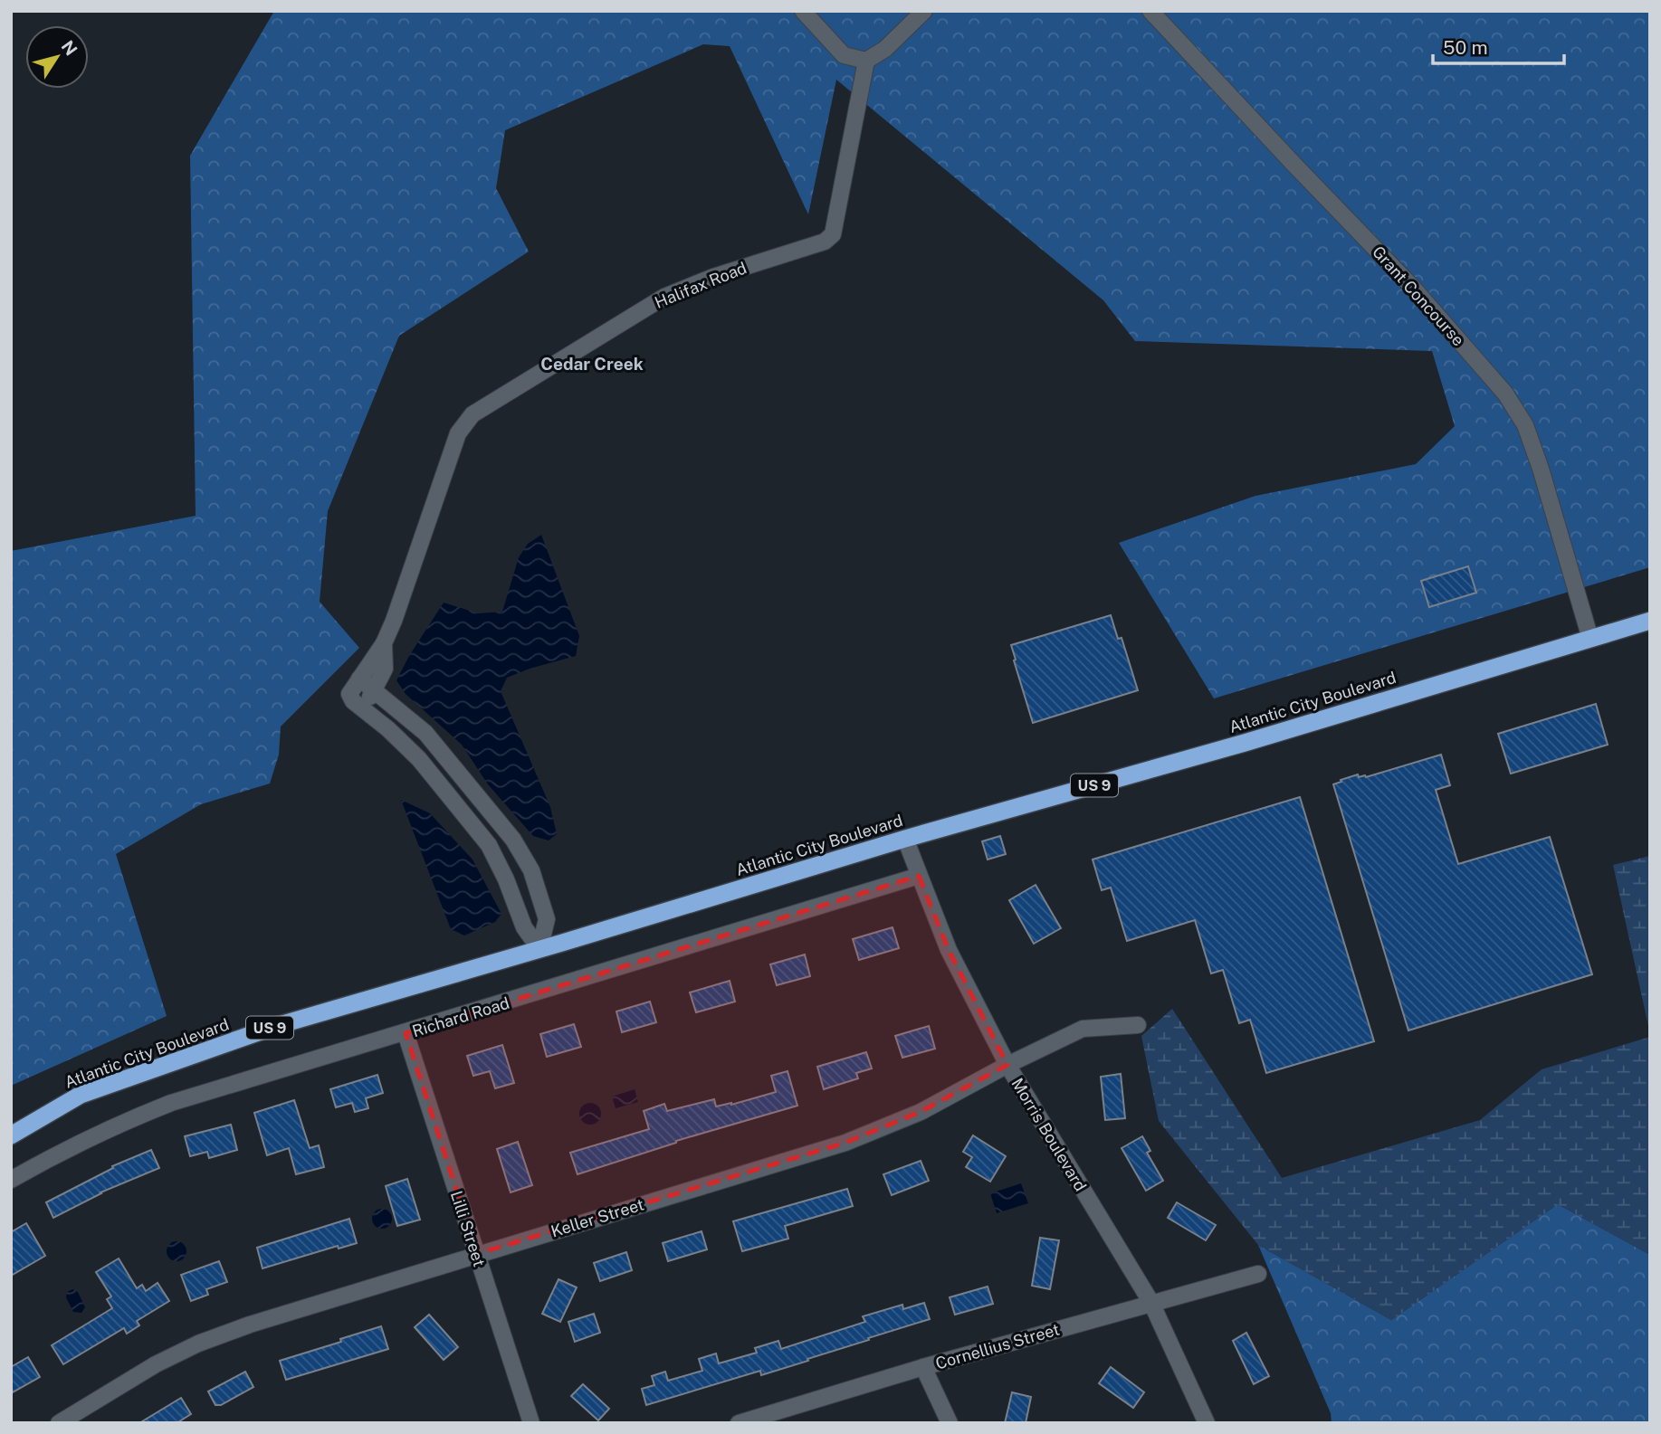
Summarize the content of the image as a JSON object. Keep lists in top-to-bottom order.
{
  "streets": {
    "highway": ["Atlantic City Boulevard", "US 9"],
    "street": [
      "Halifax Road",
      "Grant Concourse",
      "Richard Road",
      "Morris Boulevard",
      "Keller Street",
      "Lilli Street",
      "Cornellius Street"
    ]
  },
  "crossings": [
    ["Grant Concourse", "Atlantic City Boulevard"],
    ["Atlantic City Boulevard", "Morris Boulevard"],
    ["Richard Road", "Morris Boulevard"],
    ["Richard Road", "Lilli Street"],
    ["Morris Boulevard", "Keller Street"],
    ["Morris Boulevard", "Cornellius Street"],
    ["Keller Street", "Lilli Street"]
  ],
  "districts": ["Cedar Creek"],
  "scale_bar": "50 m",
  "north": "top right"
}
